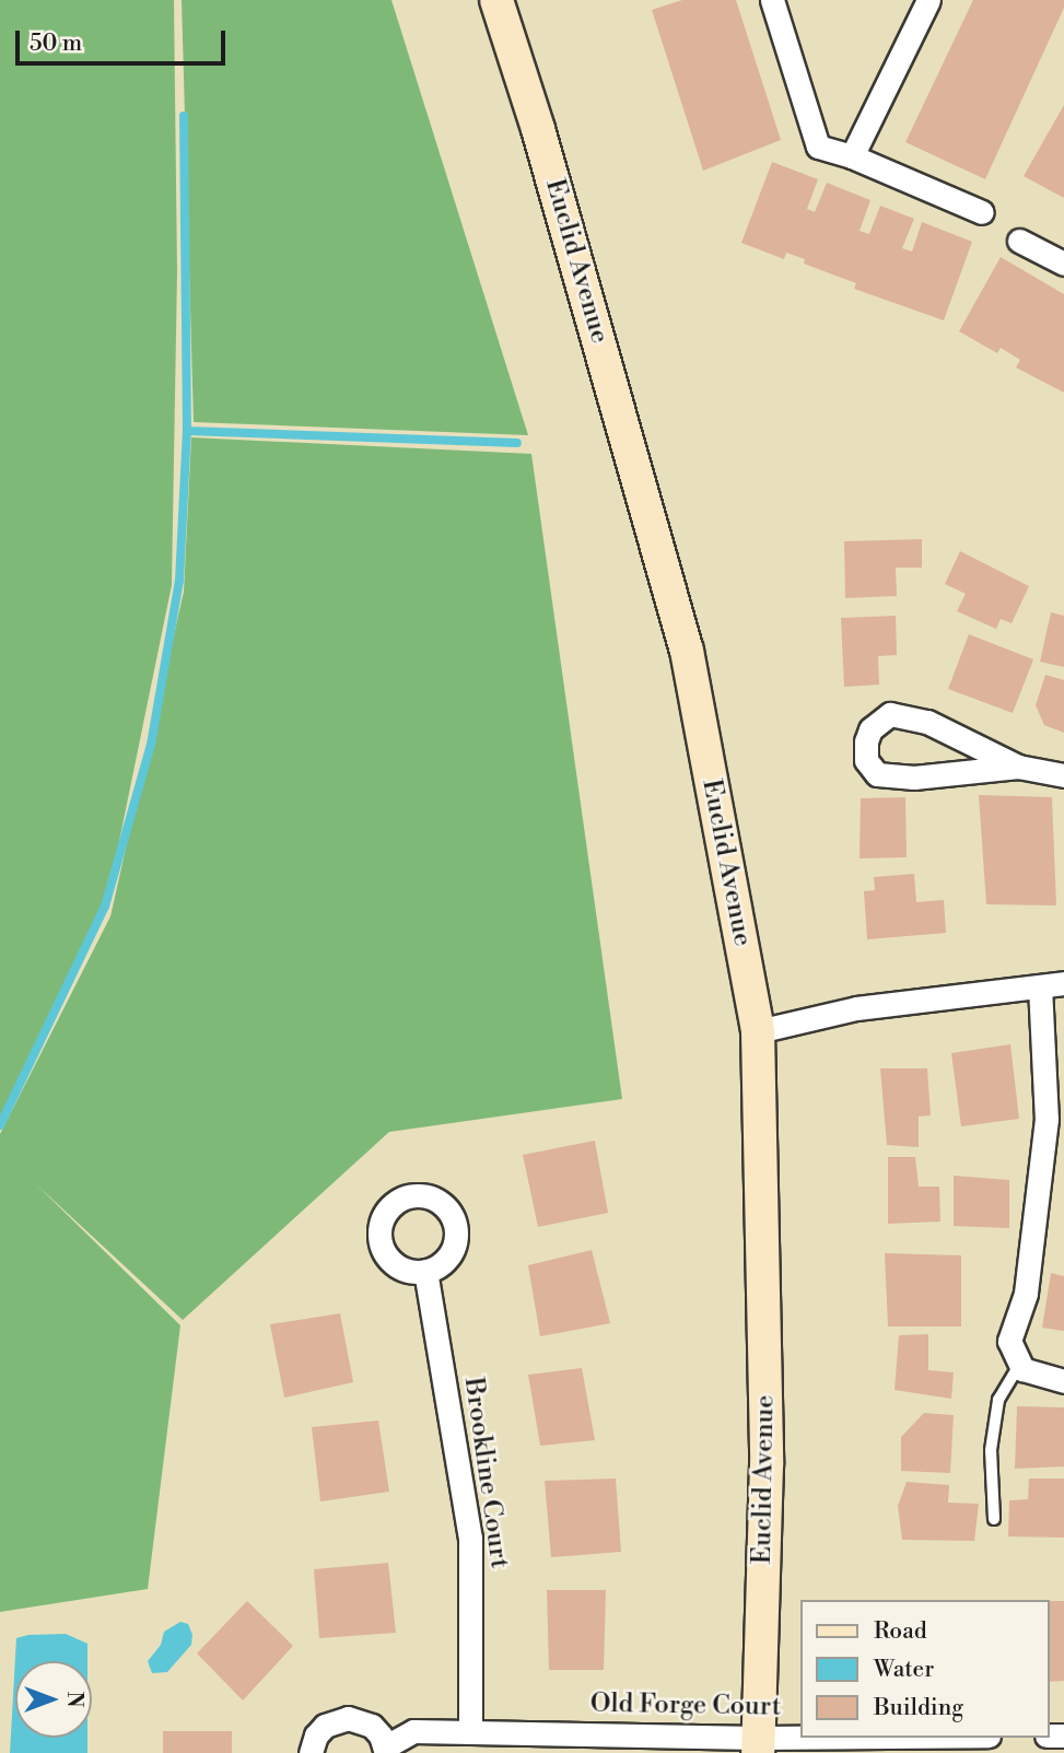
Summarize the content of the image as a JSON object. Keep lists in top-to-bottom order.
{
  "streets": {
    "main road": ["Euclid Avenue"],
    "street": ["Brookline Court", "Old Forge Court"]
  },
  "crossings": [
    ["Euclid Avenue", "Old Forge Court"],
    ["Brookline Court", "Old Forge Court"]
  ],
  "legend": ["Road", "Water", "Building"],
  "scale_bar": "50 m",
  "north": "right"
}
